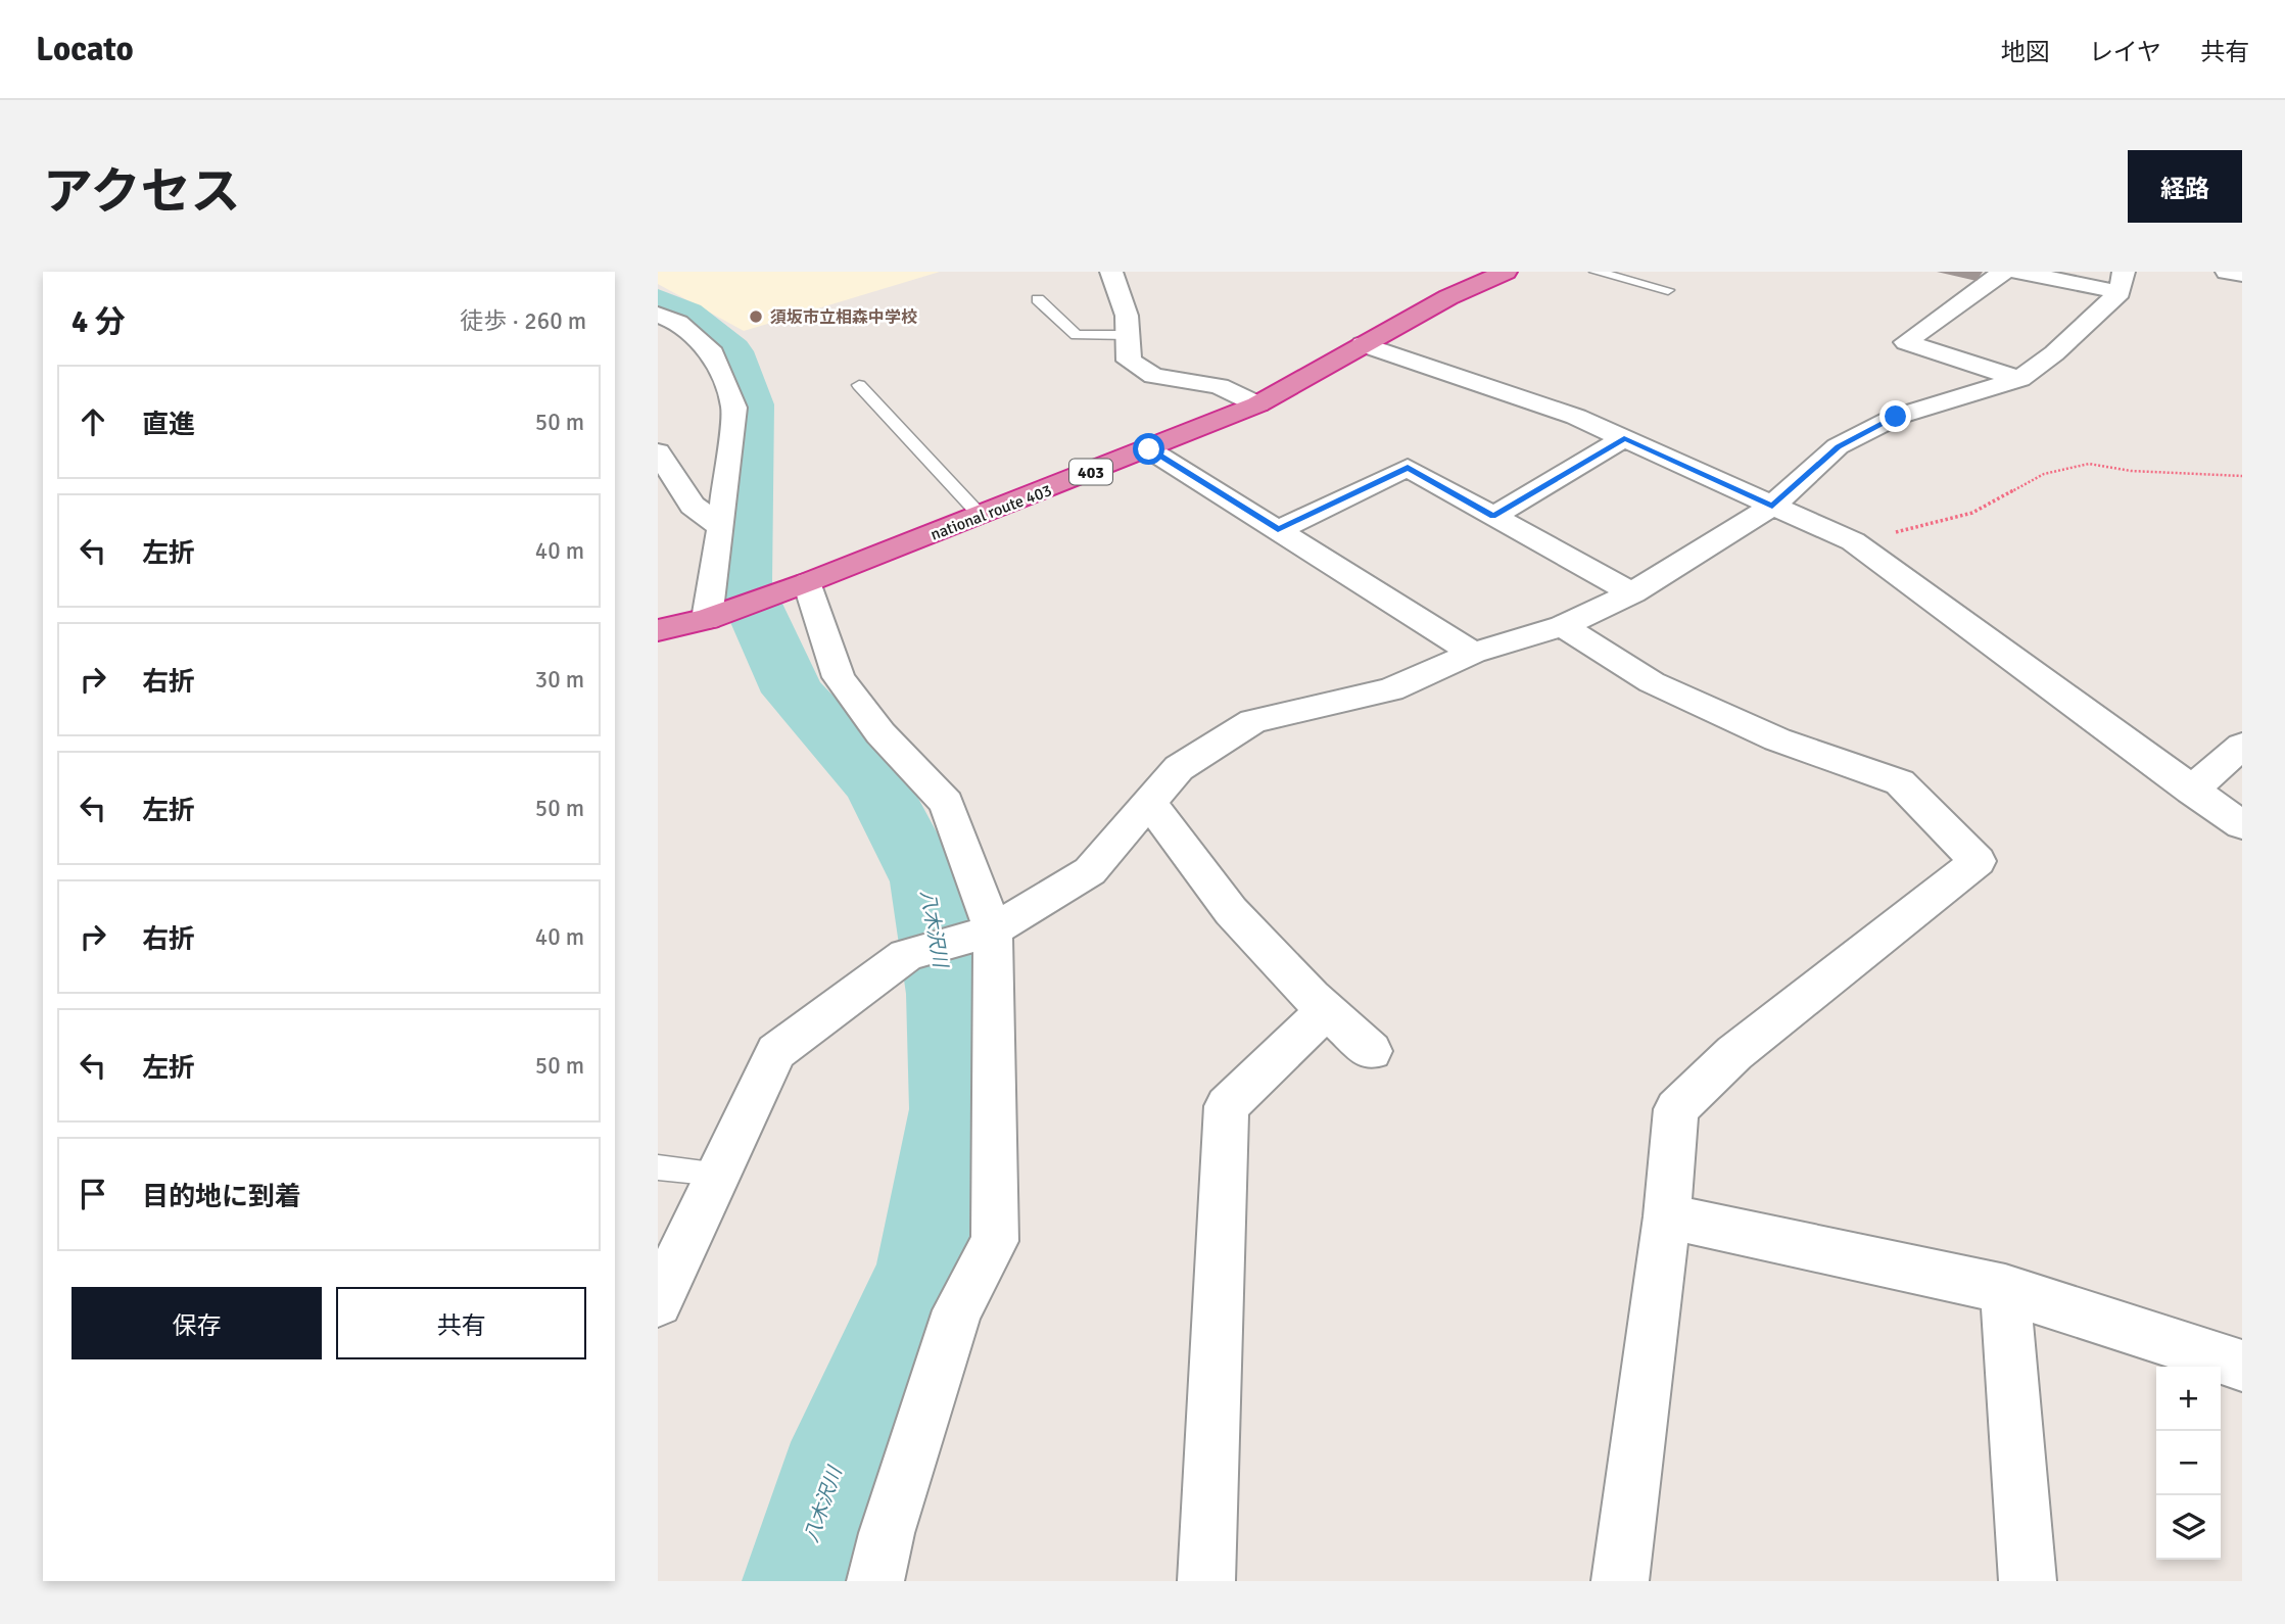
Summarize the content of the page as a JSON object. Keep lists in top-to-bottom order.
{
  "streets": {
    "highway": ["403", "national route 403"]
  },
  "water": ["八木沢川"],
  "places": ["須坂市立相森中学校"],
  "page": {
    "header": "Locato",
    "nav": ["地図", "レイヤ", "共有"],
    "title": "アクセス",
    "buttons": [
      "経路",
      ["保存", "共有"]
    ],
    "heading": ["4 分", "徒歩 · 260 m"],
    "list": [
      ["直進", "50 m"],
      ["左折", "40 m"],
      ["右折", "30 m"],
      ["左折", "50 m"],
      ["右折", "40 m"],
      ["左折", "50 m"],
      "目的地に到着"
    ],
    "map_buttons": ["+", "−"]
  }
}
